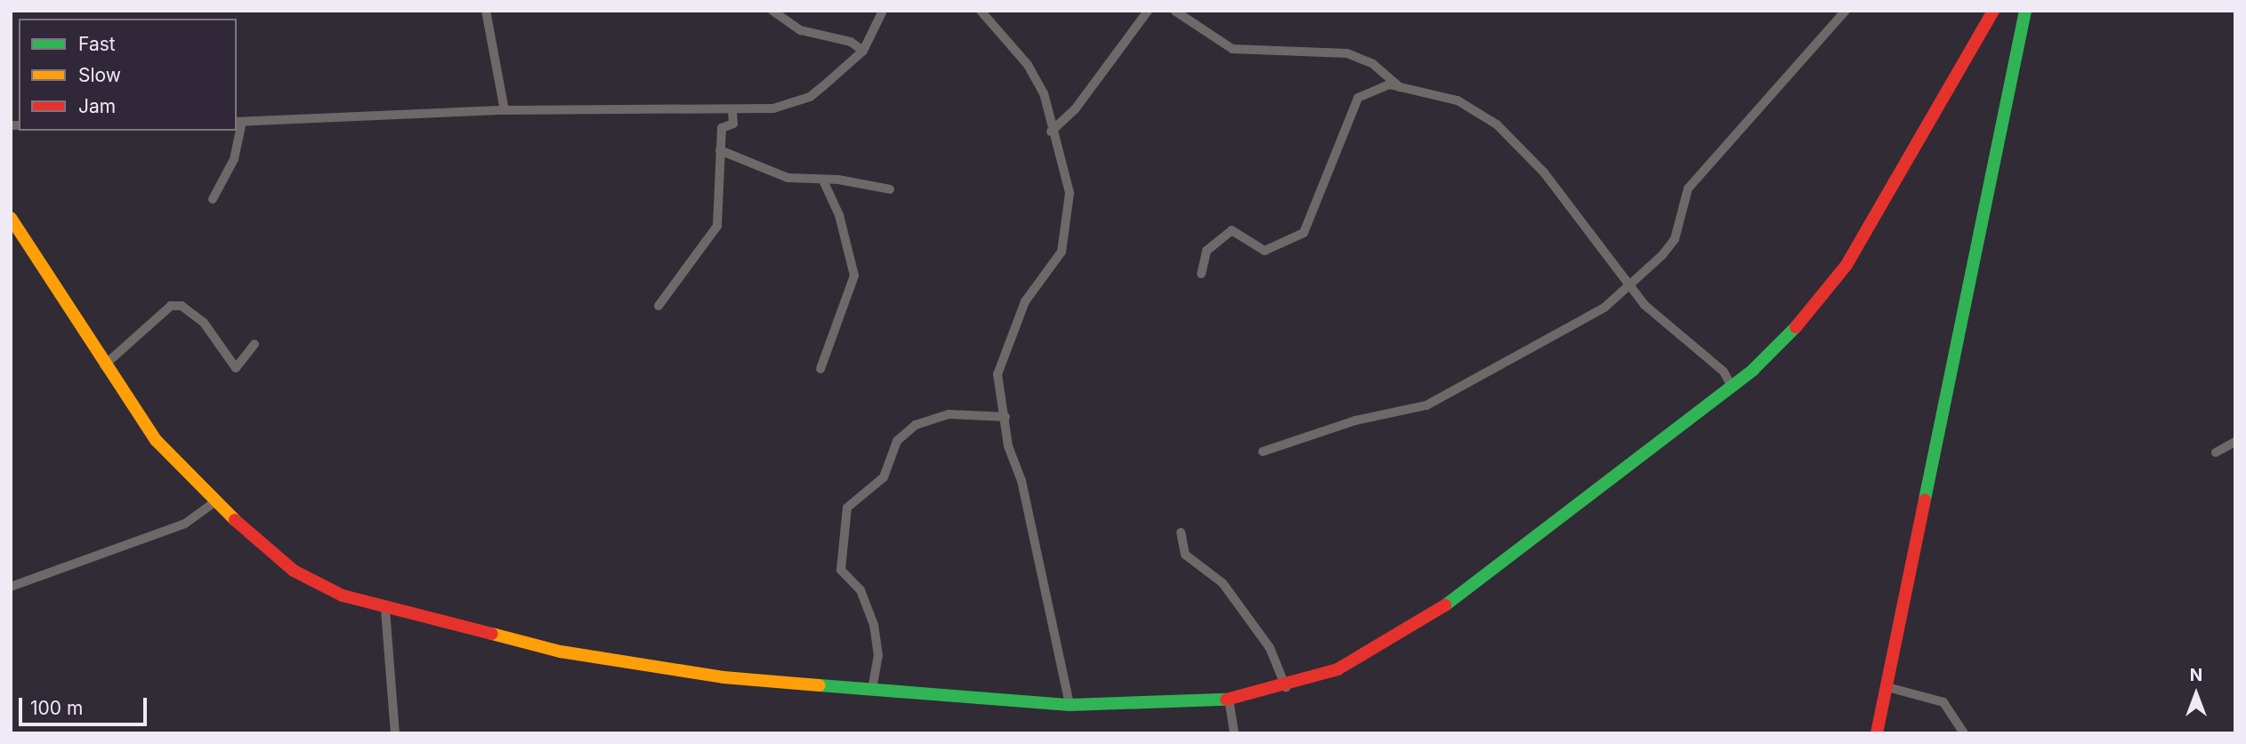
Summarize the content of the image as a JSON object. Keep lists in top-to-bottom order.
{
  "legend": ["Fast", "Slow", "Jam"],
  "scale_bar": "100 m",
  "north": "top"
}
